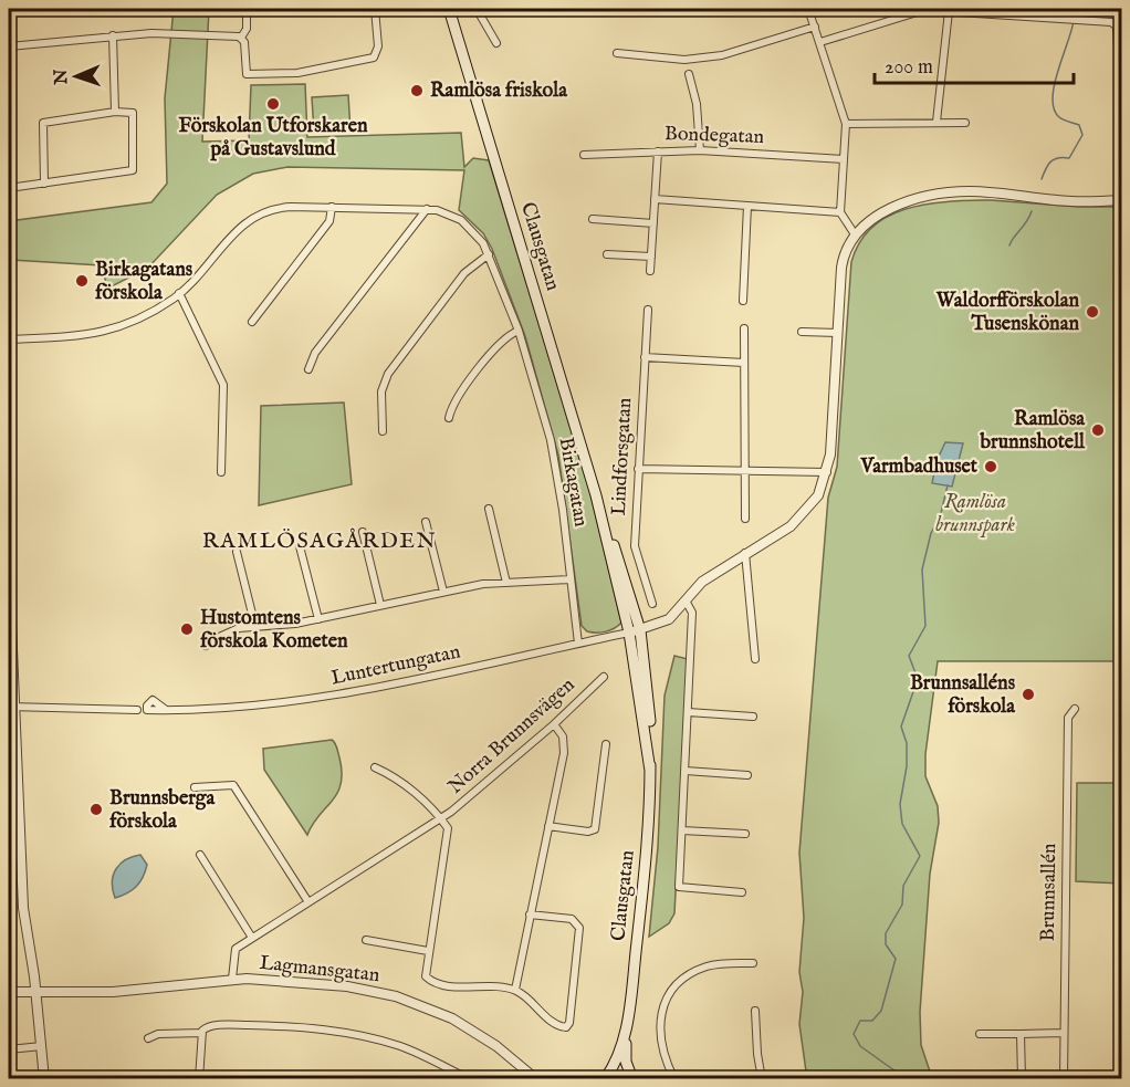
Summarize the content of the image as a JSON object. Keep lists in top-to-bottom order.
{
  "streets": {
    "main road": ["Clausgatan"],
    "street": [
      "Bondegatan",
      "Lindforsgatan",
      "Birkagatan",
      "Luntertungatan",
      "Norra Brunnsvägen",
      "Brunnsallén",
      "Lagmansgatan"
    ]
  },
  "crossings": [
    ["Clausgatan", "Luntertungatan"],
    ["Birkagatan", "Luntertungatan"],
    ["Norra Brunnsvägen", "Lagmansgatan"]
  ],
  "districts": ["RAMLÖSAGÅRDEN"],
  "parks": ["Ramlösa brunnspark"],
  "places": [
    "Ramlösa friskola",
    "Förskolan Utforskaren på Gustavslund",
    "Birkagatans förskola",
    "Waldorfförskolan Tusenskönan",
    "Ramlösa brunnshotell",
    "Varmbadhuset",
    "Hustomtens förskola Kometen",
    "Brunnsalléns förskola",
    "Brunnsberga förskola"
  ],
  "scale_bar": "200 m",
  "north": "left"
}
